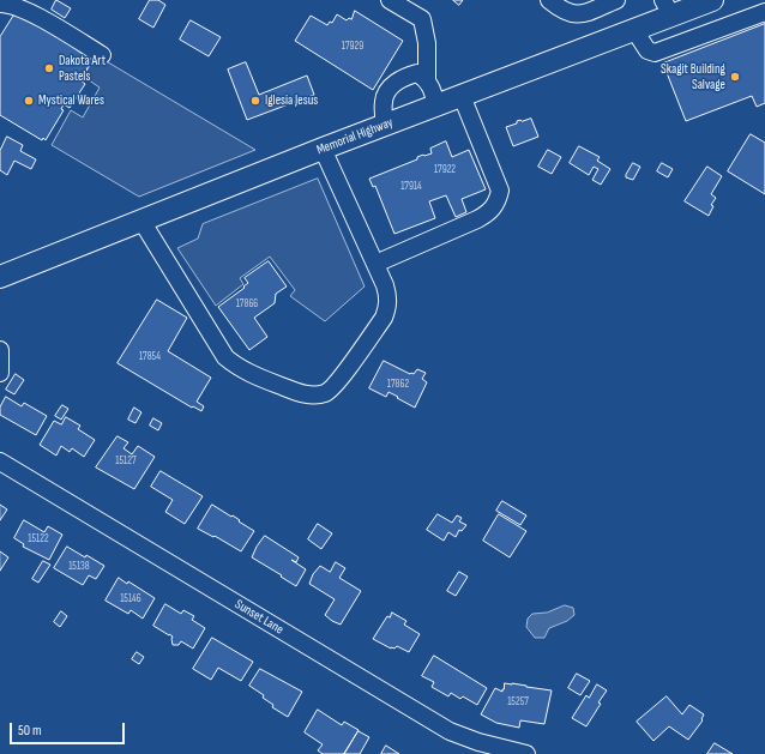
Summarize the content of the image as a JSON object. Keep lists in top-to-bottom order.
{
  "streets": {
    "main road": ["Memorial Highway"],
    "street": ["Sunset Lane"]
  },
  "places": [
    "Dakota Art Pastels",
    "Skagit Building Salvage",
    "Mystical Wares",
    "Iglesia Jesus"
  ],
  "house_numbers": [
    "17929",
    "17922",
    "17914",
    "17866",
    "17854",
    "17862",
    "15127",
    "15122",
    "15138",
    "15146",
    "15257"
  ],
  "scale_bar": "50 m"
}
